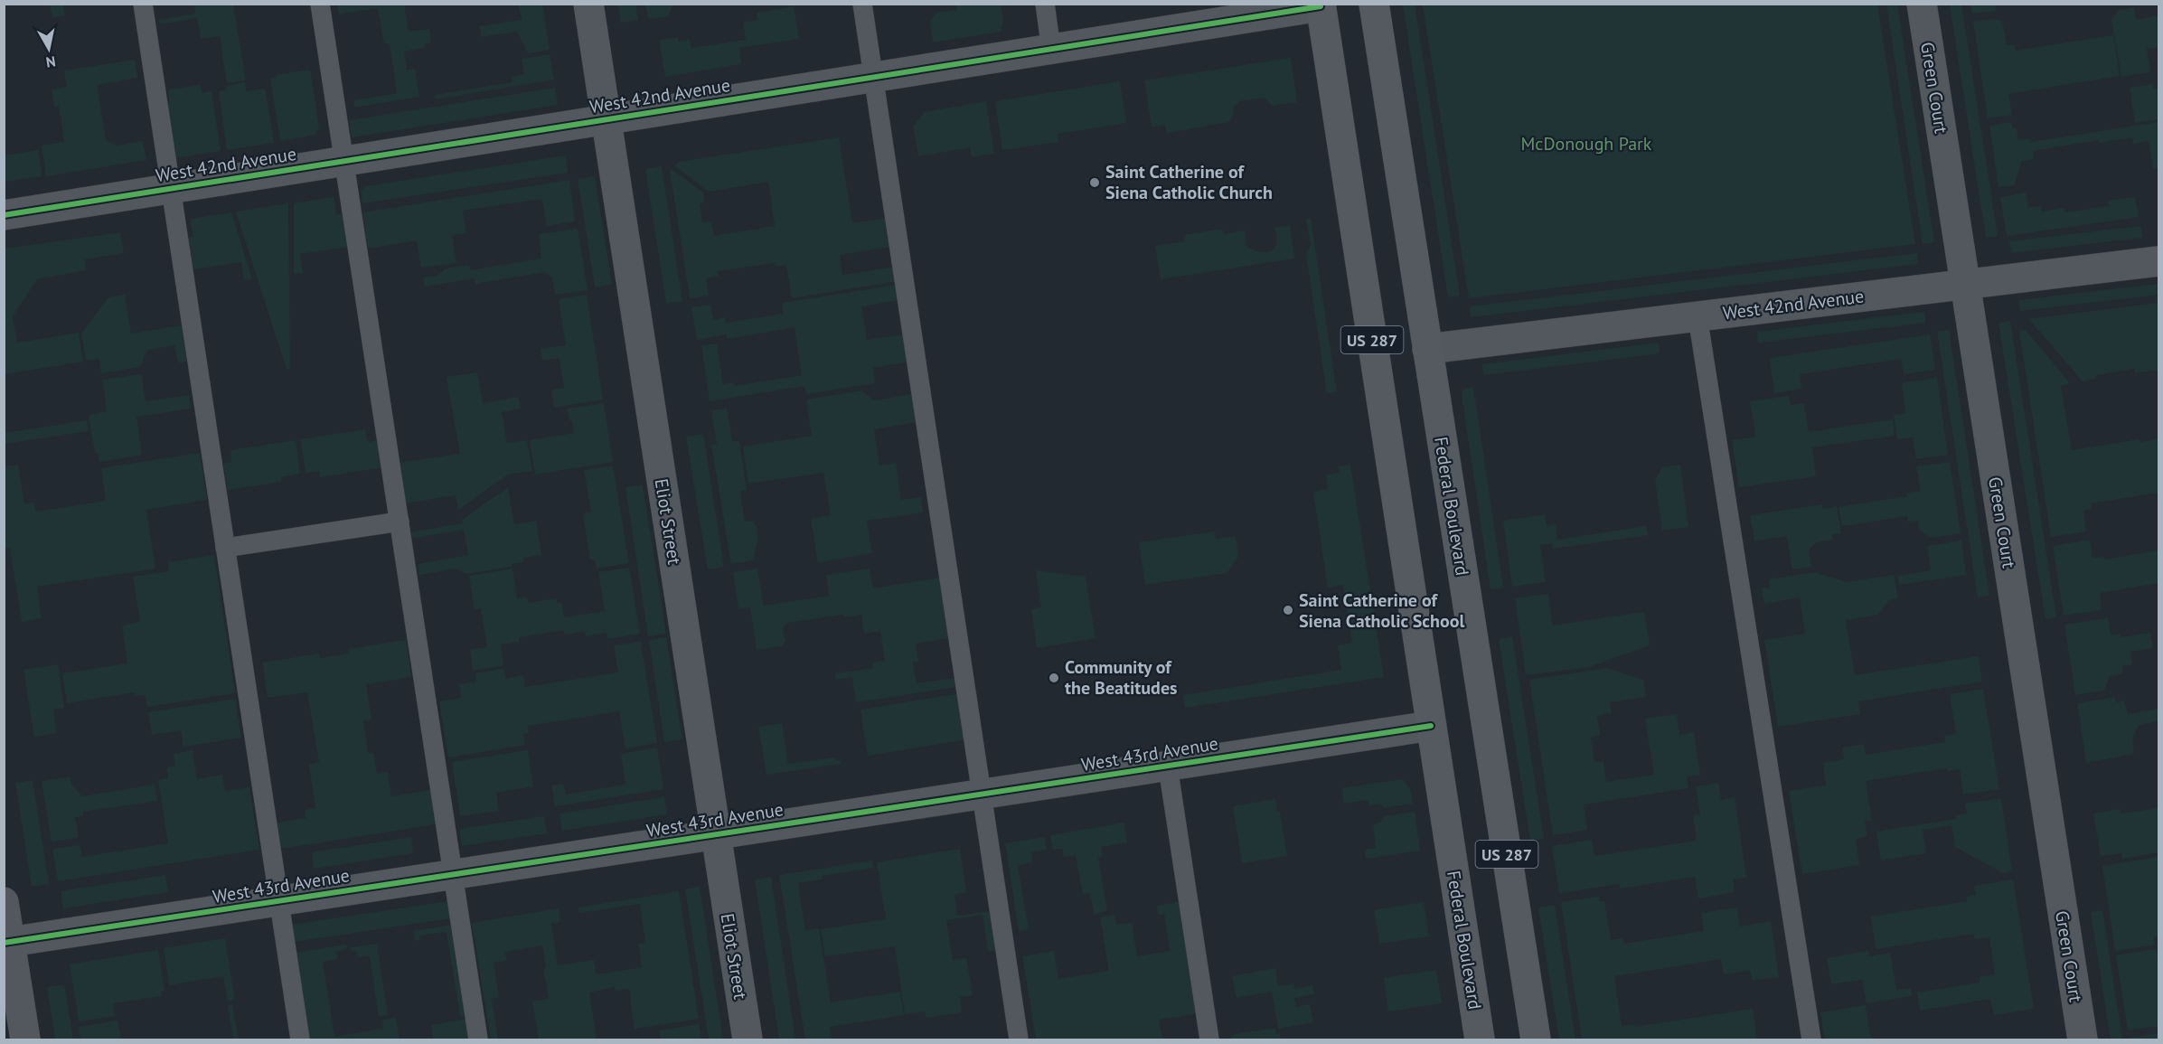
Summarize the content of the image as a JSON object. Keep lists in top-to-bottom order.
{
  "streets": {
    "main road": ["US 287", "Federal Boulevard"],
    "street": [
      "Green Court",
      "West 42nd Avenue",
      "Eliot Street",
      "West 43rd Avenue"
    ]
  },
  "crossings": [
    ["Green Court", "West 42nd Avenue"],
    ["West 42nd Avenue", "Federal Boulevard"],
    ["West 42nd Avenue", "Eliot Street"],
    ["Federal Boulevard", "West 43rd Avenue"],
    ["Eliot Street", "West 43rd Avenue"]
  ],
  "parks": ["McDonough Park"],
  "places": ["Saint Catherine of Siena Catholic Church", "Saint Catherine of Siena Catholic School", "Community of the Beatitudes"],
  "north": "bottom"
}
